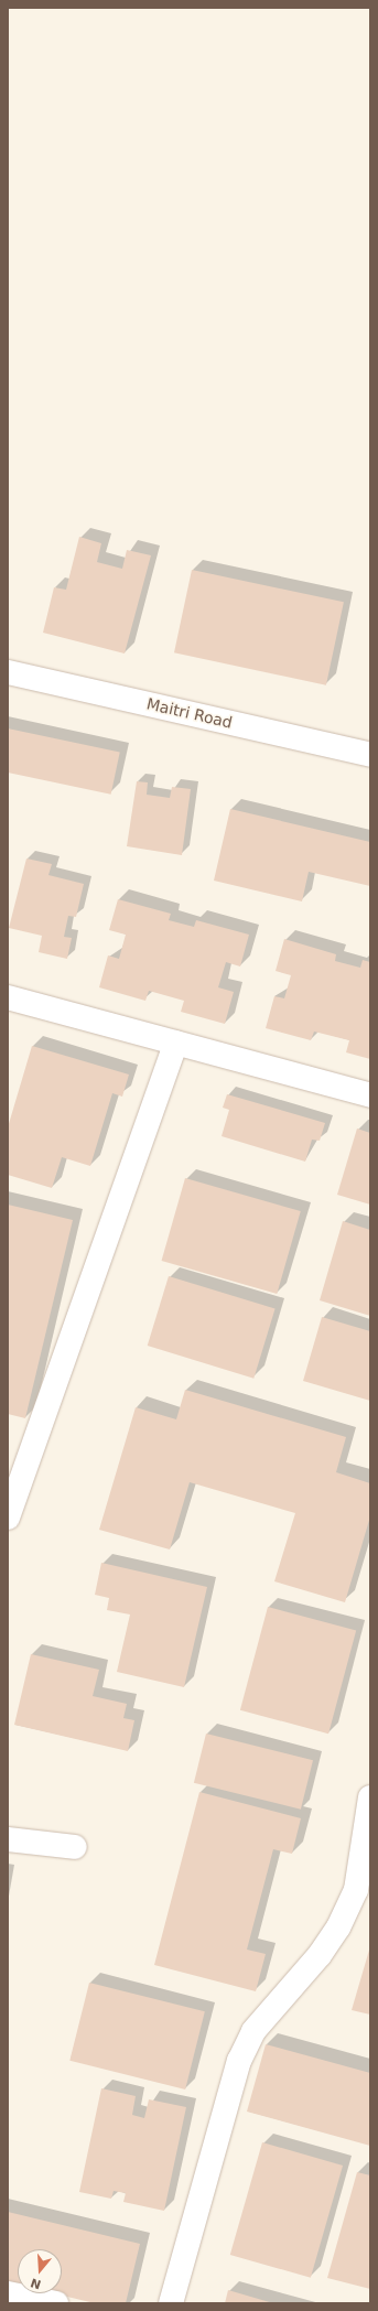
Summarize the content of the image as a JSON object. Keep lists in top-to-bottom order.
{
  "streets": {
    "street": ["Maitri Road"]
  },
  "north": "bottom"
}
